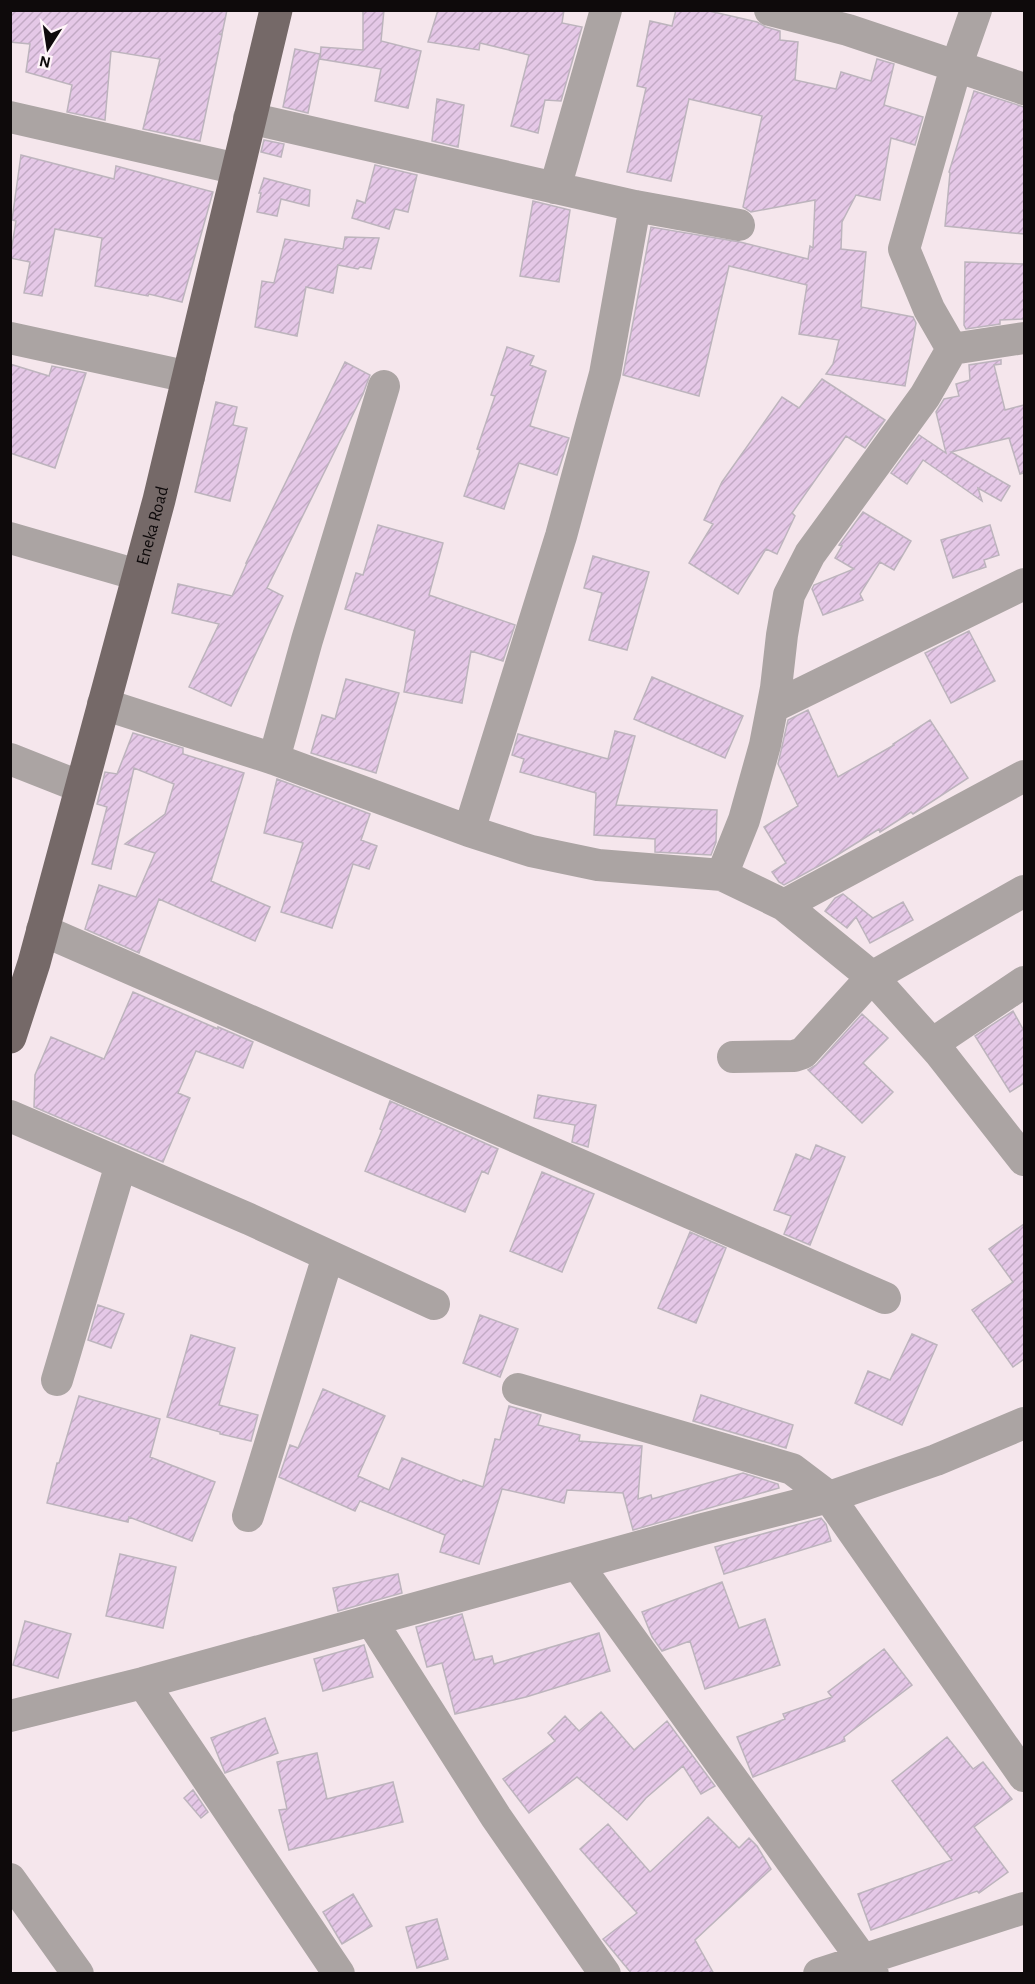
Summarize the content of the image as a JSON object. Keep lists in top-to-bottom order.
{
  "streets": {
    "main road": ["Eneka Road"]
  },
  "north": "bottom"
}
